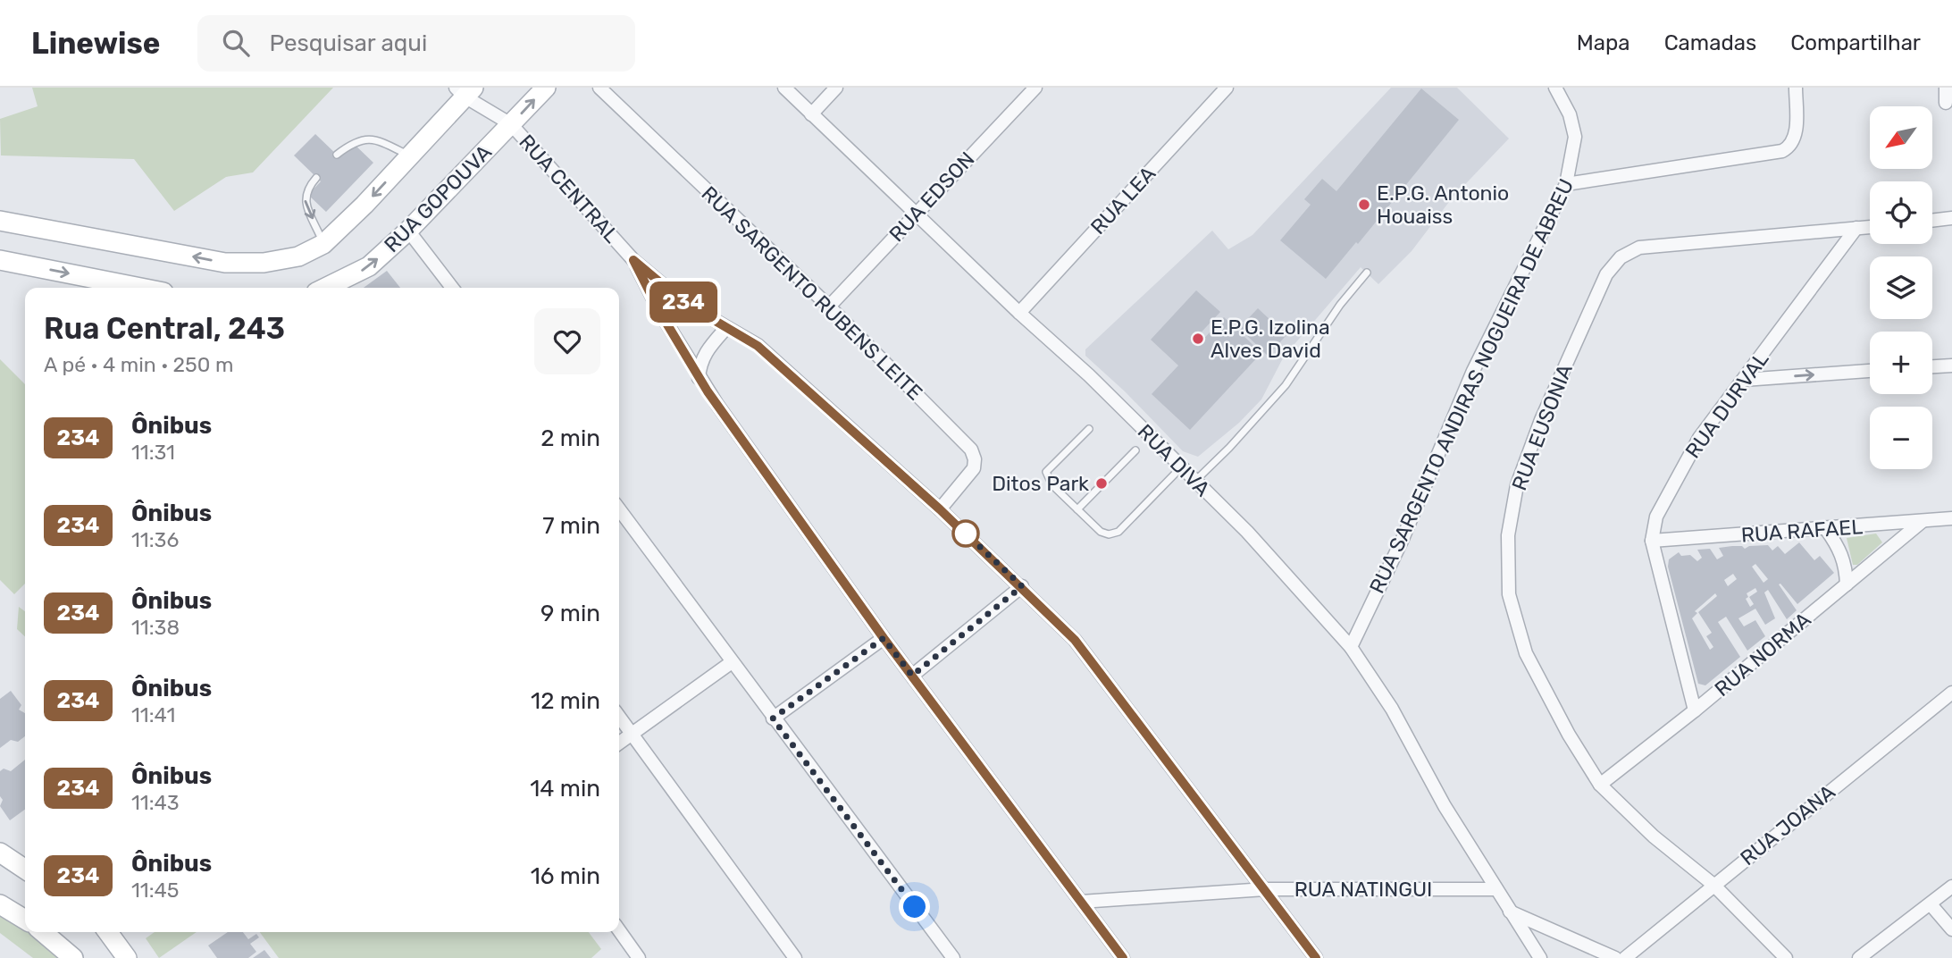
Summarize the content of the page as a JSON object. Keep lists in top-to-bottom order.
{
  "streets": {
    "main road": ["RUA GOPOUVA"],
    "street": [
      "RUA CENTRAL",
      "RUA EDSON",
      "RUA LEA",
      "RUA SARGENTO RUBENS LEITE",
      "RUA SARGENTO ANDIRAS NOGUEIRA DE ABREU",
      "RUA DURVAL",
      "RUA EUSONIA",
      "RUA DIVA",
      "RUA RAFAEL",
      "RUA NORMA",
      "RUA JOANA",
      "RUA NATINGUI"
    ]
  },
  "crossings": [
    ["RUA CENTRAL", "RUA GOPOUVA"],
    ["RUA CENTRAL", "RUA SARGENTO RUBENS LEITE"],
    ["RUA CENTRAL", "RUA NATINGUI"],
    ["RUA EDSON", "RUA SARGENTO RUBENS LEITE"],
    ["RUA EDSON", "RUA DIVA"],
    ["RUA LEA", "RUA DIVA"],
    ["RUA SARGENTO ANDIRAS NOGUEIRA DE ABREU", "RUA DIVA"],
    ["RUA DURVAL", "RUA EUSONIA"],
    ["RUA DURVAL", "RUA RAFAEL"],
    ["RUA DURVAL", "RUA NORMA"],
    ["RUA EUSONIA", "RUA NORMA"],
    ["RUA EUSONIA", "RUA JOANA"],
    ["RUA DIVA", "RUA NATINGUI"],
    ["RUA RAFAEL", "RUA NORMA"]
  ],
  "places": ["E.P.G. Antonio Houaiss", "E.P.G. Izolina Alves David", "Ditos Park"],
  "lines": ["bus line 234"],
  "north": "bottom left",
  "page": {
    "header": "Linewise",
    "search": "Pesquisar aqui",
    "nav": ["Mapa", "Camadas", "Compartilhar"],
    "on_map": "234",
    "map_buttons": ["+", "−"],
    "heading": ["Rua Central, 243", "A pé · 4 min · 250 m"],
    "list": [
      {
        "mark": "234",
        "name": "Ônibus",
        "note": "11:31",
        "value": "2 min"
      },
      {
        "mark": "234",
        "name": "Ônibus",
        "note": "11:36",
        "value": "7 min"
      },
      {
        "mark": "234",
        "name": "Ônibus",
        "note": "11:38",
        "value": "9 min"
      },
      {
        "mark": "234",
        "name": "Ônibus",
        "note": "11:41",
        "value": "12 min"
      },
      {
        "mark": "234",
        "name": "Ônibus",
        "note": "11:43",
        "value": "14 min"
      },
      {
        "mark": "234",
        "name": "Ônibus",
        "note": "11:45",
        "value": "16 min"
      }
    ]
  }
}
